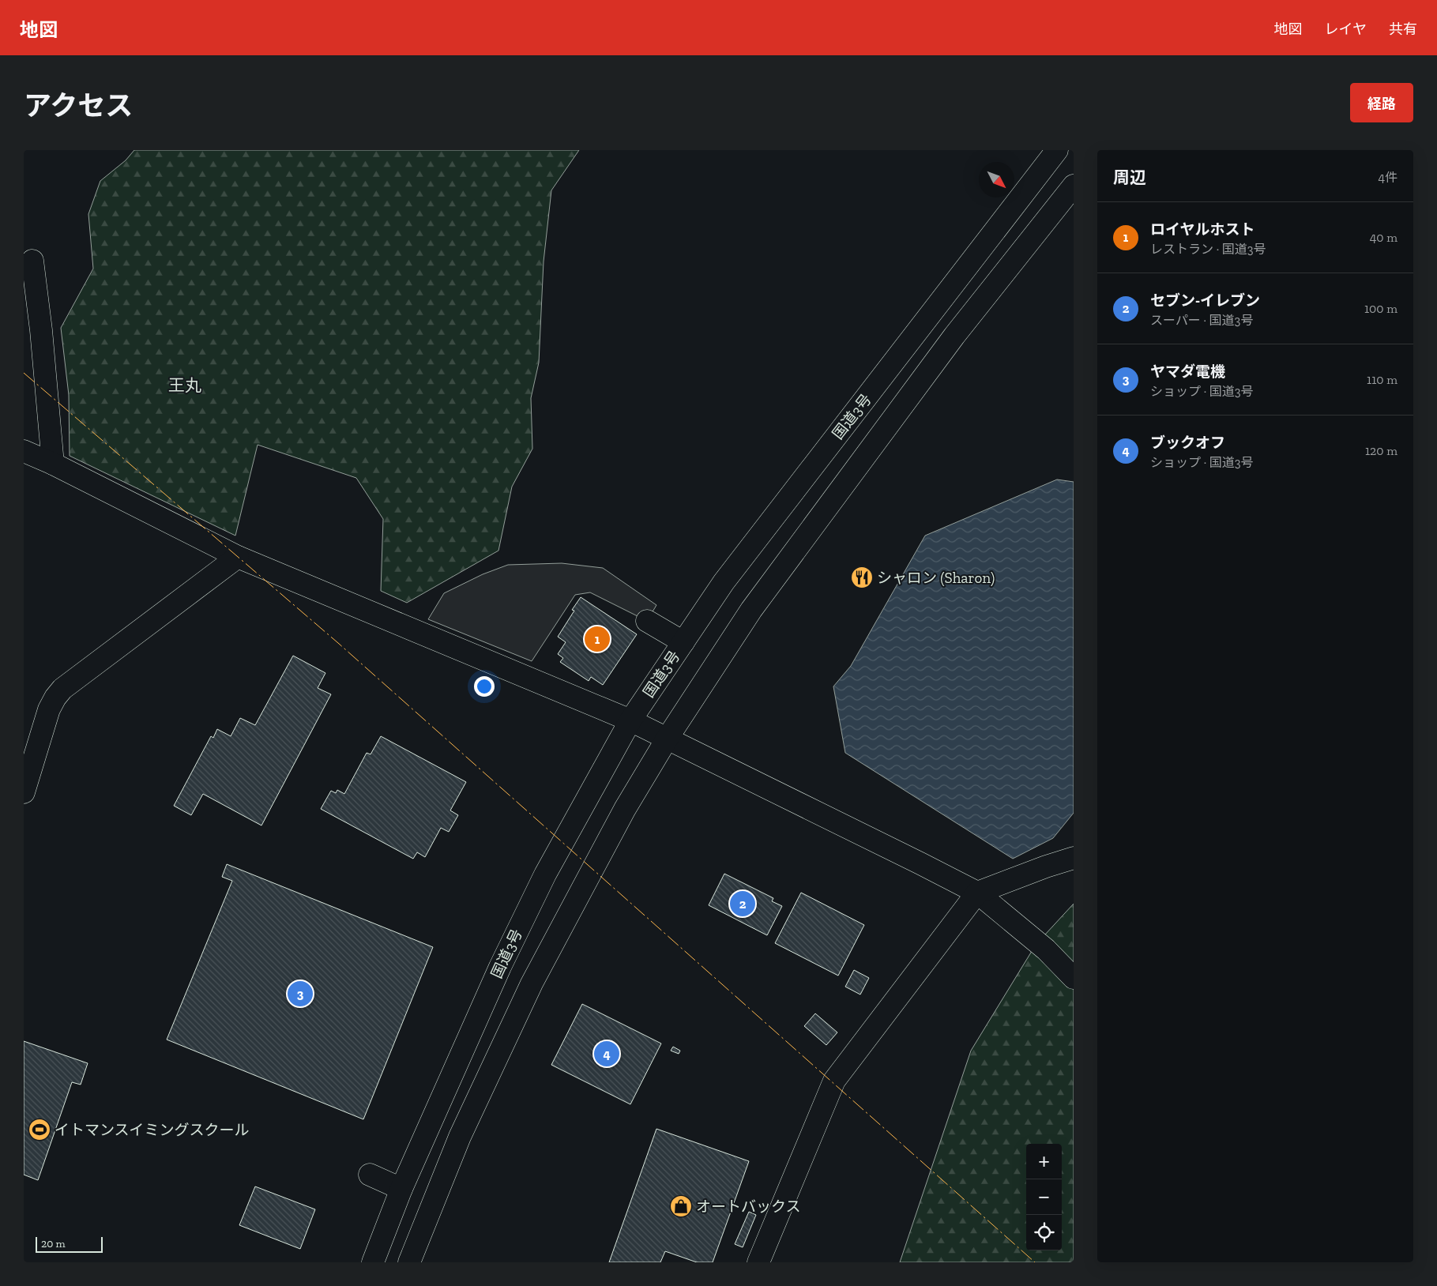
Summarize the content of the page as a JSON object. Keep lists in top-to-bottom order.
{
  "streets": {
    "main road": ["国道3号"]
  },
  "districts": ["王丸"],
  "places": {
    "restaurant": ["シャロン (Sharon)"],
    "sports": ["イトマンスイミングスクール"],
    "shop": ["オートバックス"]
  },
  "scale_bar": "20 m",
  "north": "bottom right",
  "page": {
    "header": "地図",
    "nav": ["地図", "レイヤ", "共有"],
    "title": "アクセス",
    "buttons": "経路",
    "heading": ["周辺", "4件"],
    "list": [
      {
        "mark": "1",
        "name": "ロイヤルホスト",
        "note": "レストラン · 国道3号",
        "value": "40 m"
      },
      {
        "mark": "2",
        "name": "セブン-イレブン",
        "note": "スーパー · 国道3号",
        "value": "100 m"
      },
      {
        "mark": "3",
        "name": "ヤマダ電機",
        "note": "ショップ · 国道3号",
        "value": "110 m"
      },
      {
        "mark": "4",
        "name": "ブックオフ",
        "note": "ショップ · 国道3号",
        "value": "120 m"
      }
    ],
    "pins": [
      "1",
      "2",
      "3",
      "4"
    ],
    "map_buttons": ["+", "−"],
    "scale": "20 m"
  }
}
